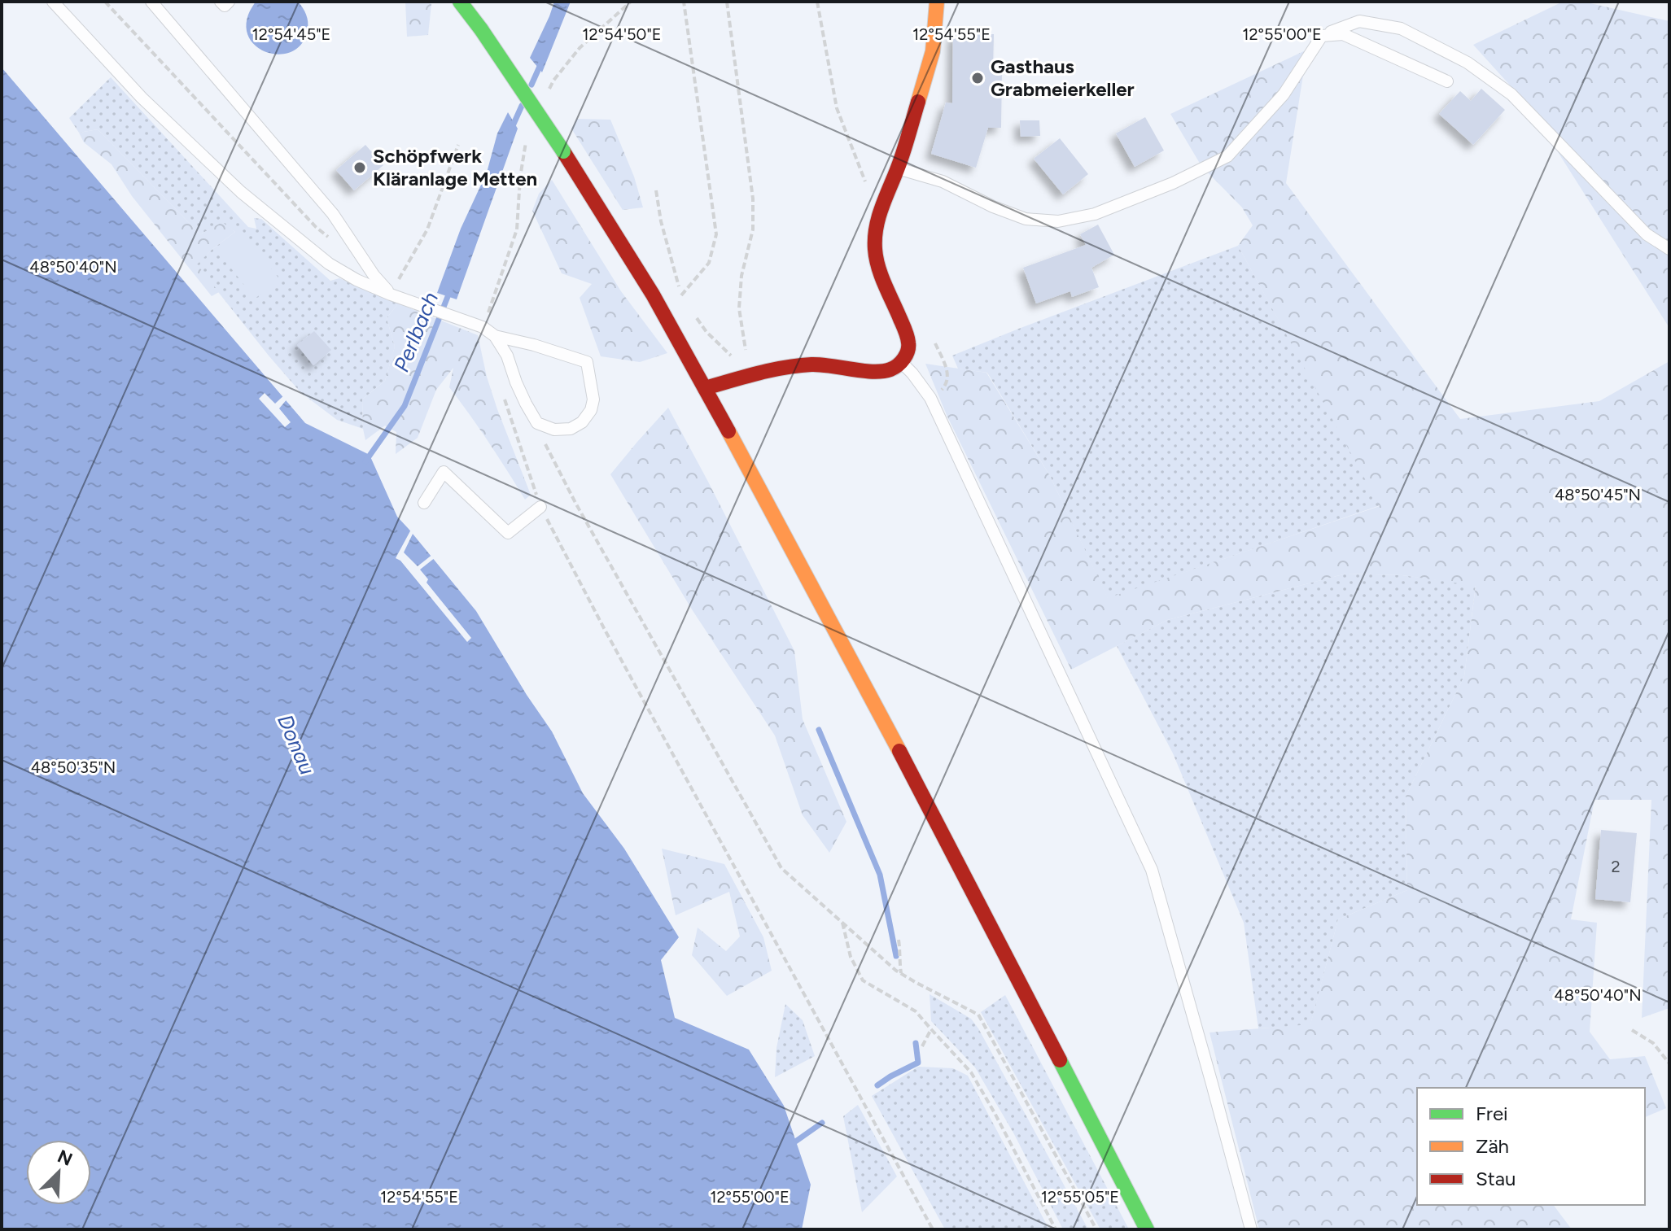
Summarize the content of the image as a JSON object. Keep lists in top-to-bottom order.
{
  "water": ["Perlbach", "Donau"],
  "places": ["Gasthaus Grabmeierkeller", "Schöpfwerk Kläranlage Metten"],
  "house_numbers": ["2"],
  "legend": ["Frei", "Zäh", "Stau"],
  "north": "top right",
  "coordinates": [
    "12°54'45\"E",
    "12°54'50\"E",
    "12°54'55\"E",
    "12°55'00\"E",
    "48°50'40\"N",
    "48°50'45\"N",
    "48°50'35\"N",
    "12°55'05\"E"
  ]
}
